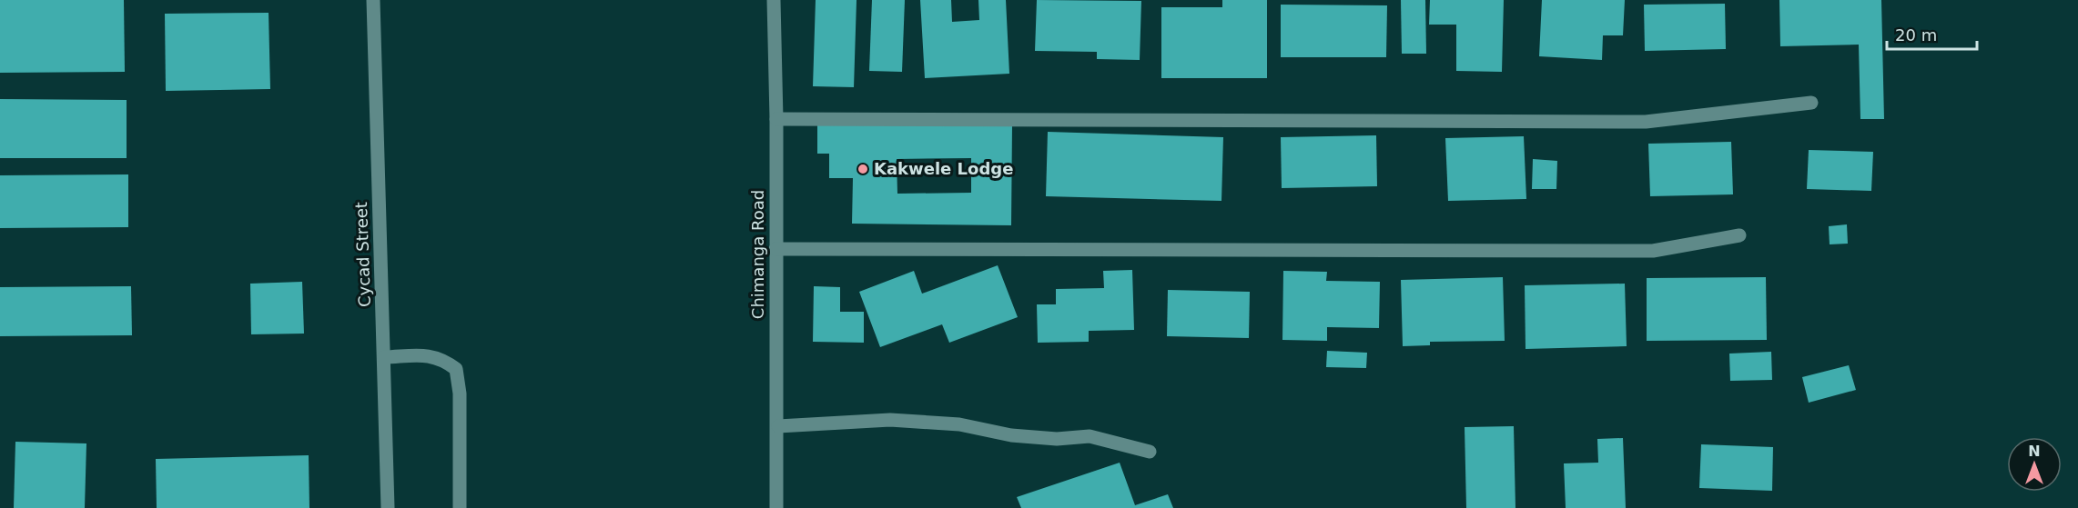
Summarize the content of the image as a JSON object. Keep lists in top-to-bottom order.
{
  "streets": {
    "street": ["Cycad Street", "Chimanga Road"]
  },
  "places": ["Kakwele Lodge"],
  "scale_bar": "20 m",
  "north": "top"
}
